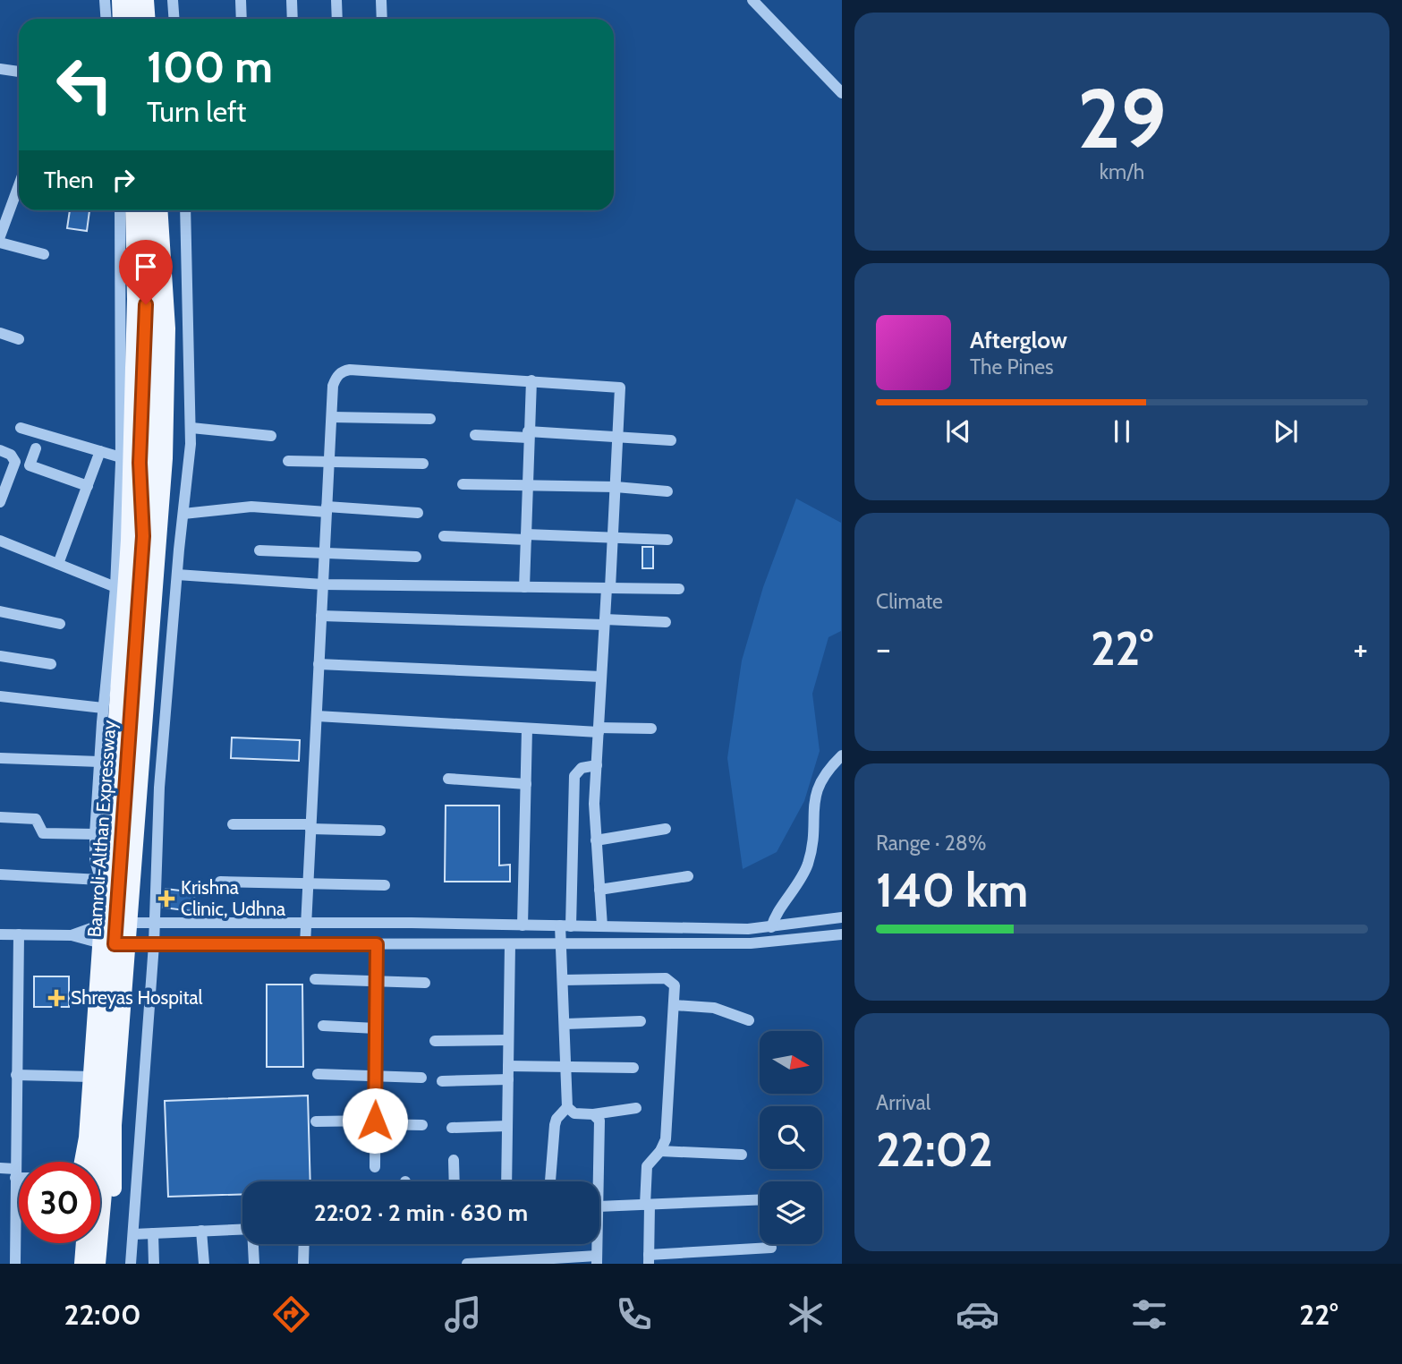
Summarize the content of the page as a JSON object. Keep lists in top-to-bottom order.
{
  "streets": {
    "main road": ["Bamroli-Althan Expressway"]
  },
  "places": {
    "health": ["Krishna Clinic, Udhna", "Shreyas Hospital"]
  },
  "north": "right",
  "page": {
    "tile": [
      ["29", "km/h"],
      "Climate",
      ["Range · 28%", "140 km"],
      ["Arrival", "22:02"]
    ],
    "turn": ["100 m", "Turn left"],
    "then": "Then",
    "song": ["Afterglow", "The Pines"],
    "heat": ["−", "22°", "+"],
    "limit": "30",
    "trip": "22:02 · 2 min · 630 m",
    "tabs": ["22:00", "22°"]
  }
}
